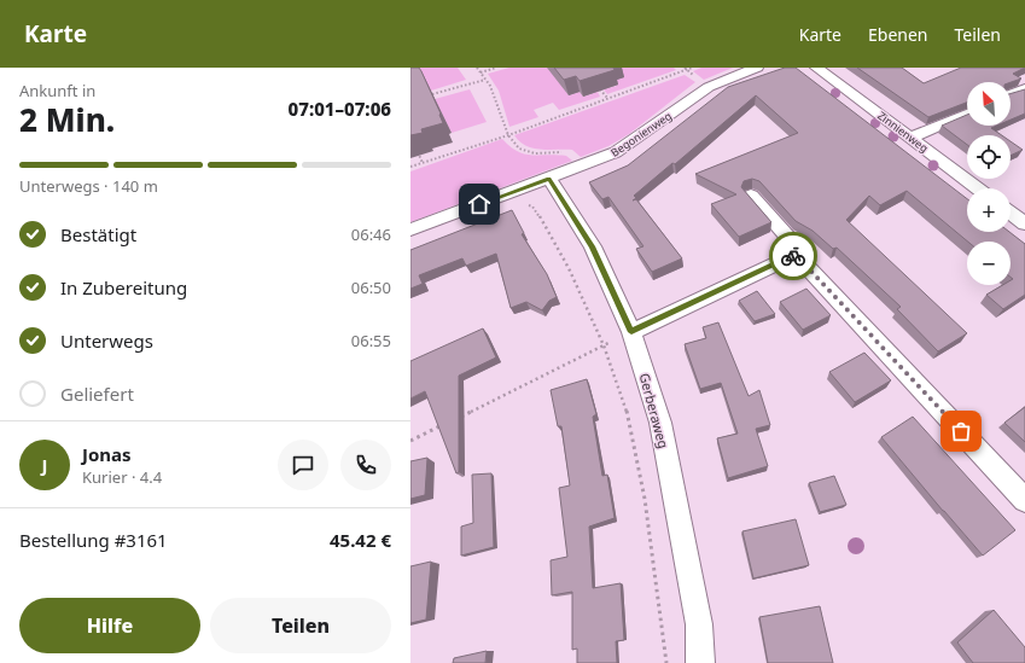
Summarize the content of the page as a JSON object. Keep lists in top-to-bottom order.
{
  "streets": {
    "street": ["Zinnienweg", "Begonienweg", "Gerberaweg"]
  },
  "crossings": [
    ["Begonienweg", "Gerberaweg"]
  ],
  "north": "top left",
  "page": {
    "header": "Karte",
    "nav": ["Karte", "Ebenen", "Teilen"],
    "heading": ["2 Min.", "Ankunft in", "07:01–07:06"],
    "panel": [
      "Jonas",
      "Kurier · 4.4",
      "Bestellung #3161",
      "45.42 €"
    ],
    "map_buttons": ["+", "−"],
    "bar": "Unterwegs · 140 m",
    "list": [
      ["Bestätigt", "06:46"],
      ["In Zubereitung", "06:50"],
      ["Unterwegs", "06:55"],
      "Geliefert"
    ],
    "round": "J",
    "buttons": ["Hilfe", "Teilen"]
  }
}
